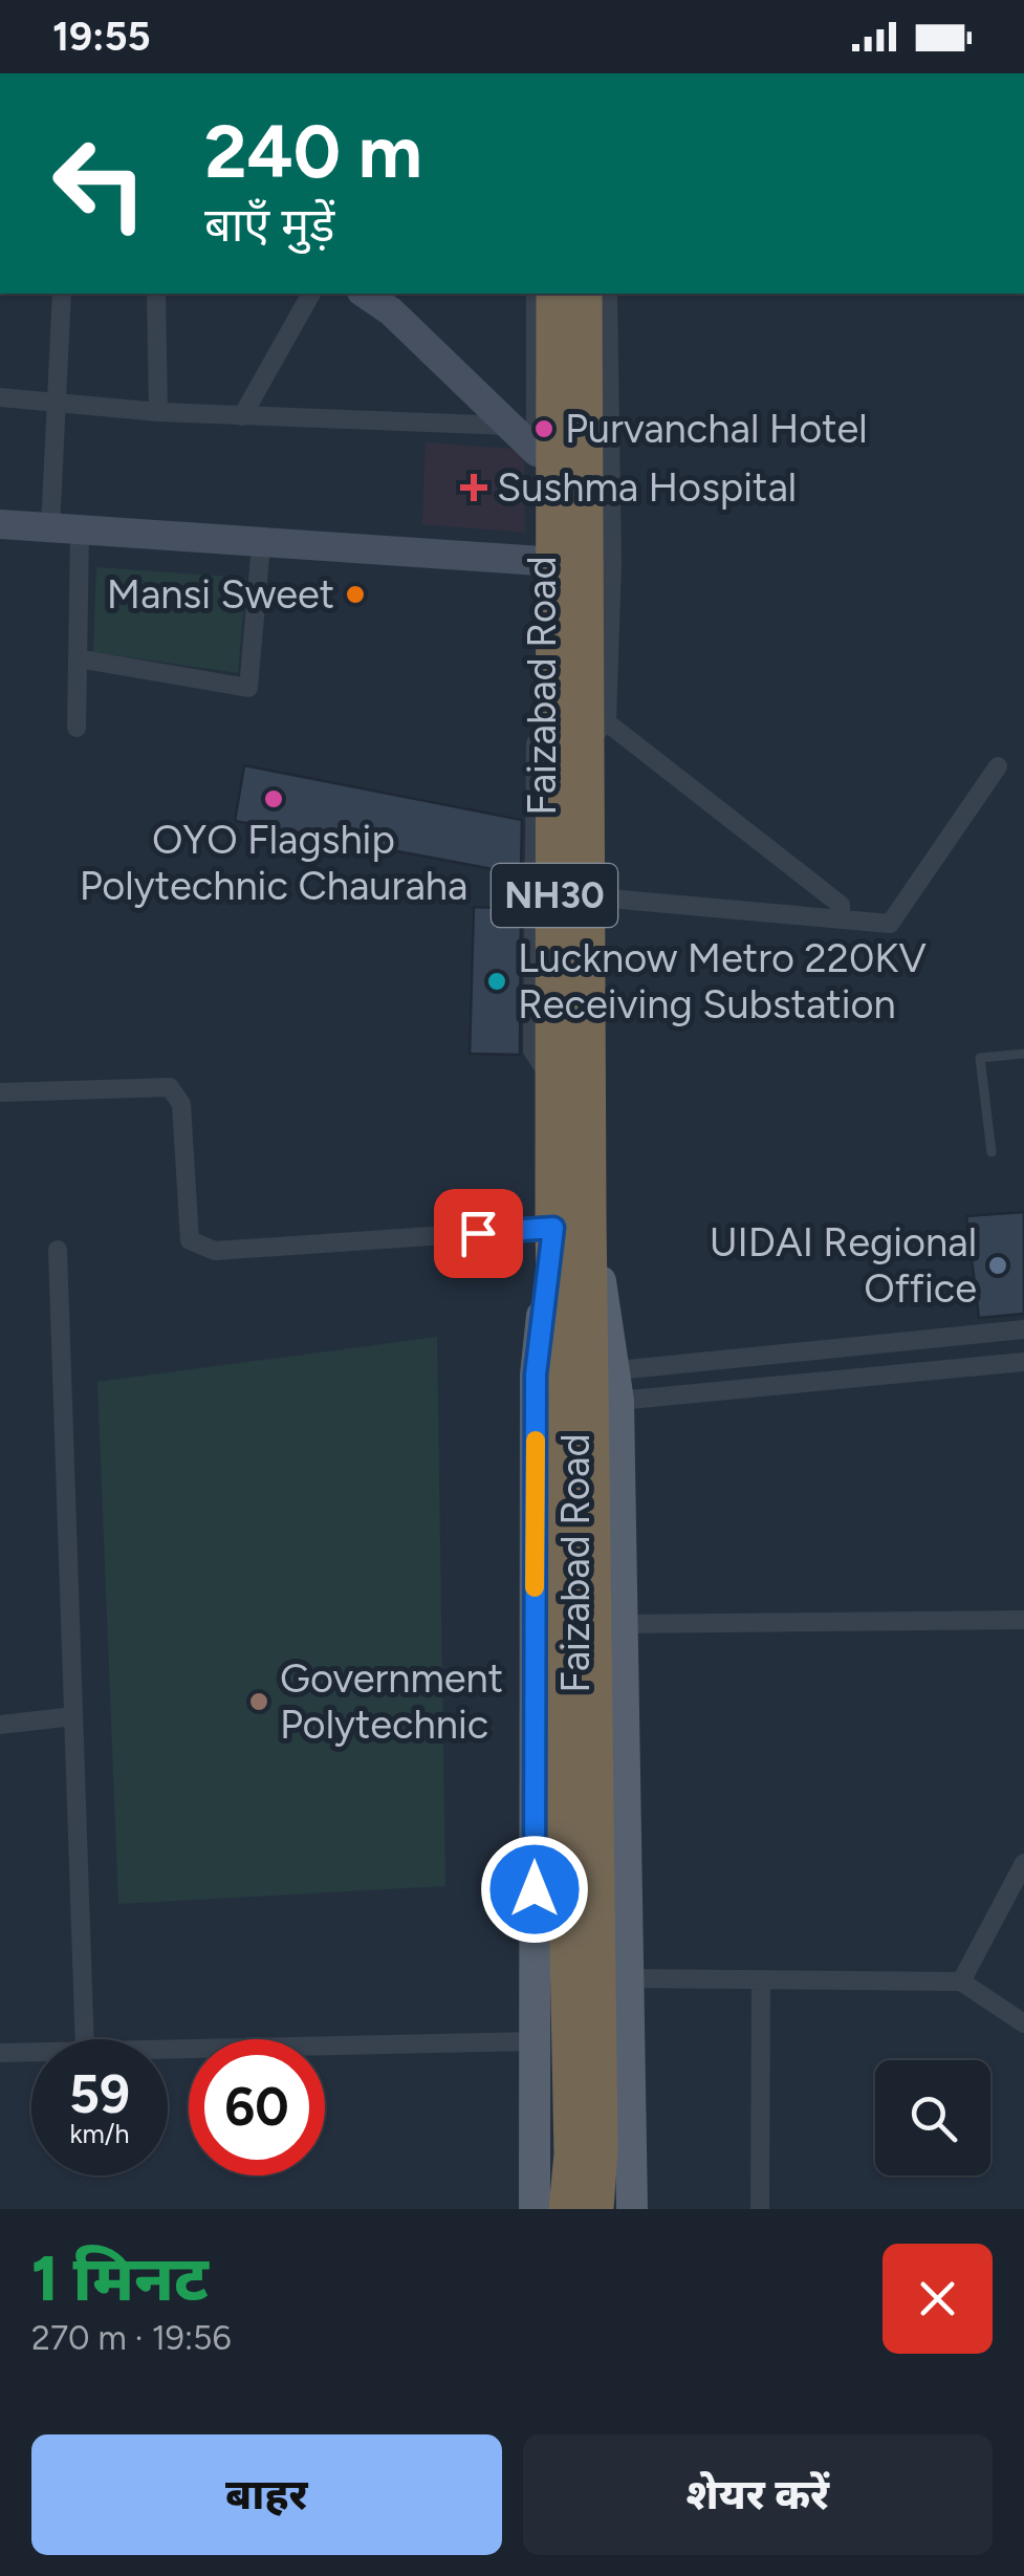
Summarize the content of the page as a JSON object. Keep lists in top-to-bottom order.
{
  "streets": {
    "highway": ["Faizabad Road", "NH30"]
  },
  "crossings": [
    ["Faizabad Road", "NH30"]
  ],
  "places": {
    "other": [
      "Purvanchal Hotel",
      "Mansi Sweet",
      "OYO Flagship Polytechnic Chauraha",
      "Lucknow Metro 220KV Receiving Substation",
      "UIDAI Regional Office",
      "Government Polytechnic"
    ],
    "health": ["Sushma Hospital"]
  },
  "page": {
    "status": "19:55",
    "turn": ["240 m", "बाएँ मुड़ें"],
    "speed": "59 km/h",
    "limit": "60",
    "heading": ["1 मिनट", "270 m · 19:56"],
    "buttons": ["बाहर", "शेयर करें"]
  }
}
